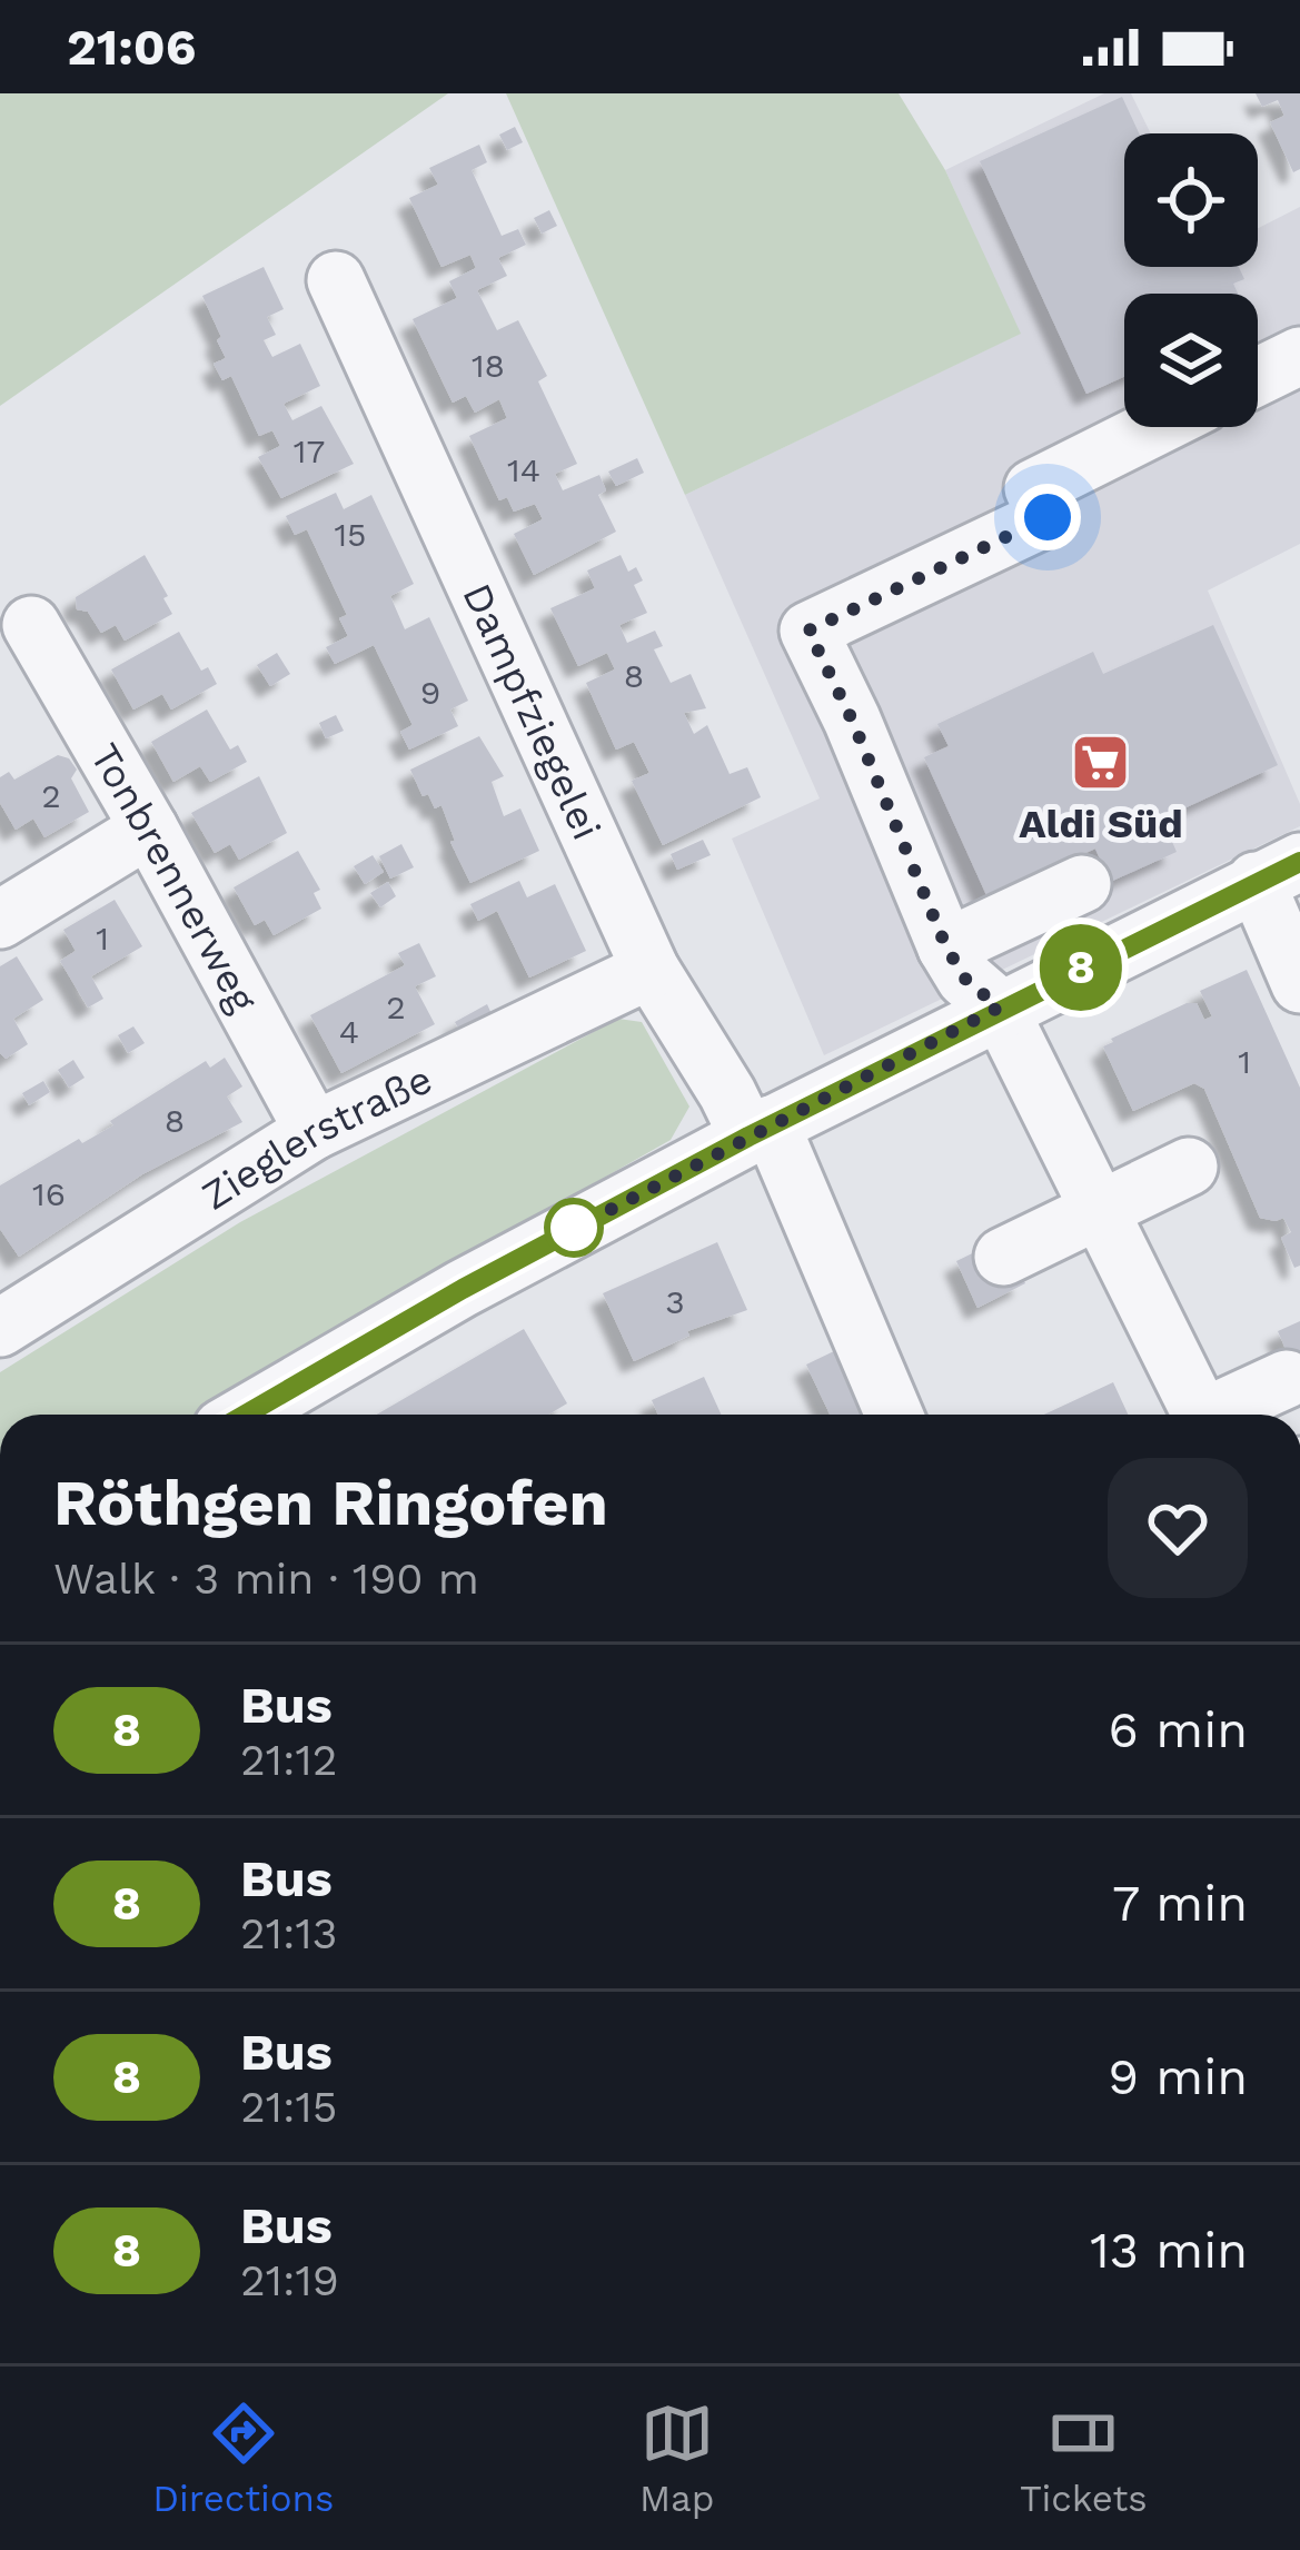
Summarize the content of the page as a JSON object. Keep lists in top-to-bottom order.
{
  "streets": {
    "street": ["Dampfziegelei", "Tonbrennerweg", "Zieglerstraße"]
  },
  "crossings": [
    ["Dampfziegelei", "Zieglerstraße"],
    ["Tonbrennerweg", "Zieglerstraße"]
  ],
  "places": {
    "supermarket": ["Aldi Süd"]
  },
  "lines": ["bus line 8"],
  "house_numbers": [
    "18",
    "17",
    "14",
    "15",
    "8",
    "9",
    "2",
    "1",
    "2",
    "4",
    "1",
    "8",
    "16",
    "3"
  ],
  "page": {
    "status": "21:06",
    "on_map": "8",
    "heading": ["Röthgen Ringofen", "Walk · 3 min · 190 m"],
    "list": [
      {
        "mark": "8",
        "name": "Bus",
        "note": "21:12",
        "value": "6 min"
      },
      {
        "mark": "8",
        "name": "Bus",
        "note": "21:13",
        "value": "7 min"
      },
      {
        "mark": "8",
        "name": "Bus",
        "note": "21:15",
        "value": "9 min"
      },
      {
        "mark": "8",
        "name": "Bus",
        "note": "21:19",
        "value": "13 min"
      }
    ],
    "tabs": ["Directions", "Map", "Tickets"]
  }
}
